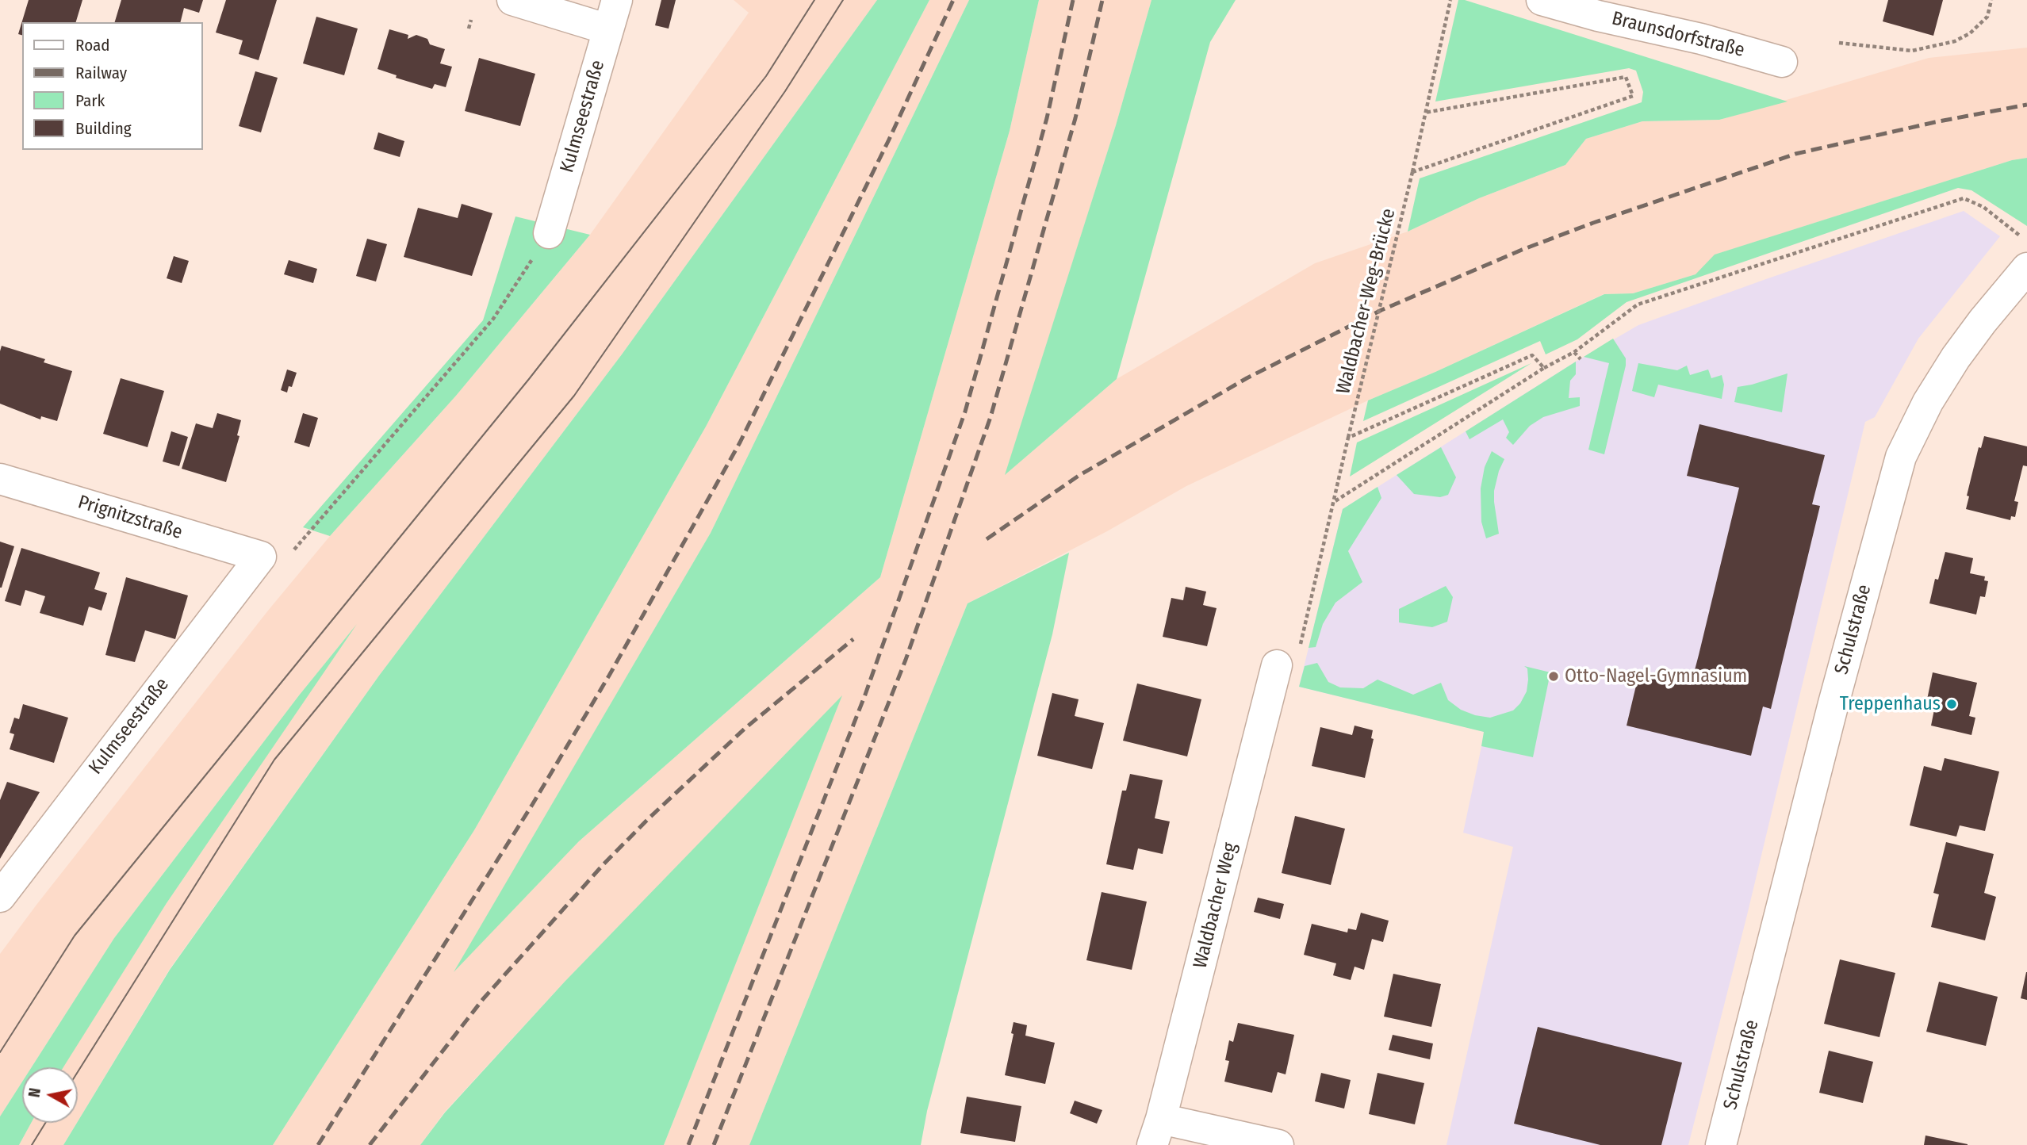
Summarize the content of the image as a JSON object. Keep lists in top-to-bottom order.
{
  "streets": {
    "street": [
      "Braunsdorfstraße",
      "Kulmseestraße",
      "Prignitzstraße",
      "Schulstraße",
      "Waldbacher Weg"
    ],
    "path": ["Waldbacher-Weg-Brücke"]
  },
  "crossings": [
    ["Kulmseestraße", "Prignitzstraße"],
    ["Waldbacher-Weg-Brücke", "Waldbacher Weg"]
  ],
  "places": ["Otto-Nagel-Gymnasium", "Treppenhaus"],
  "legend": [
    "Road",
    "Railway",
    "Park",
    "Building"
  ],
  "north": "left"
}
